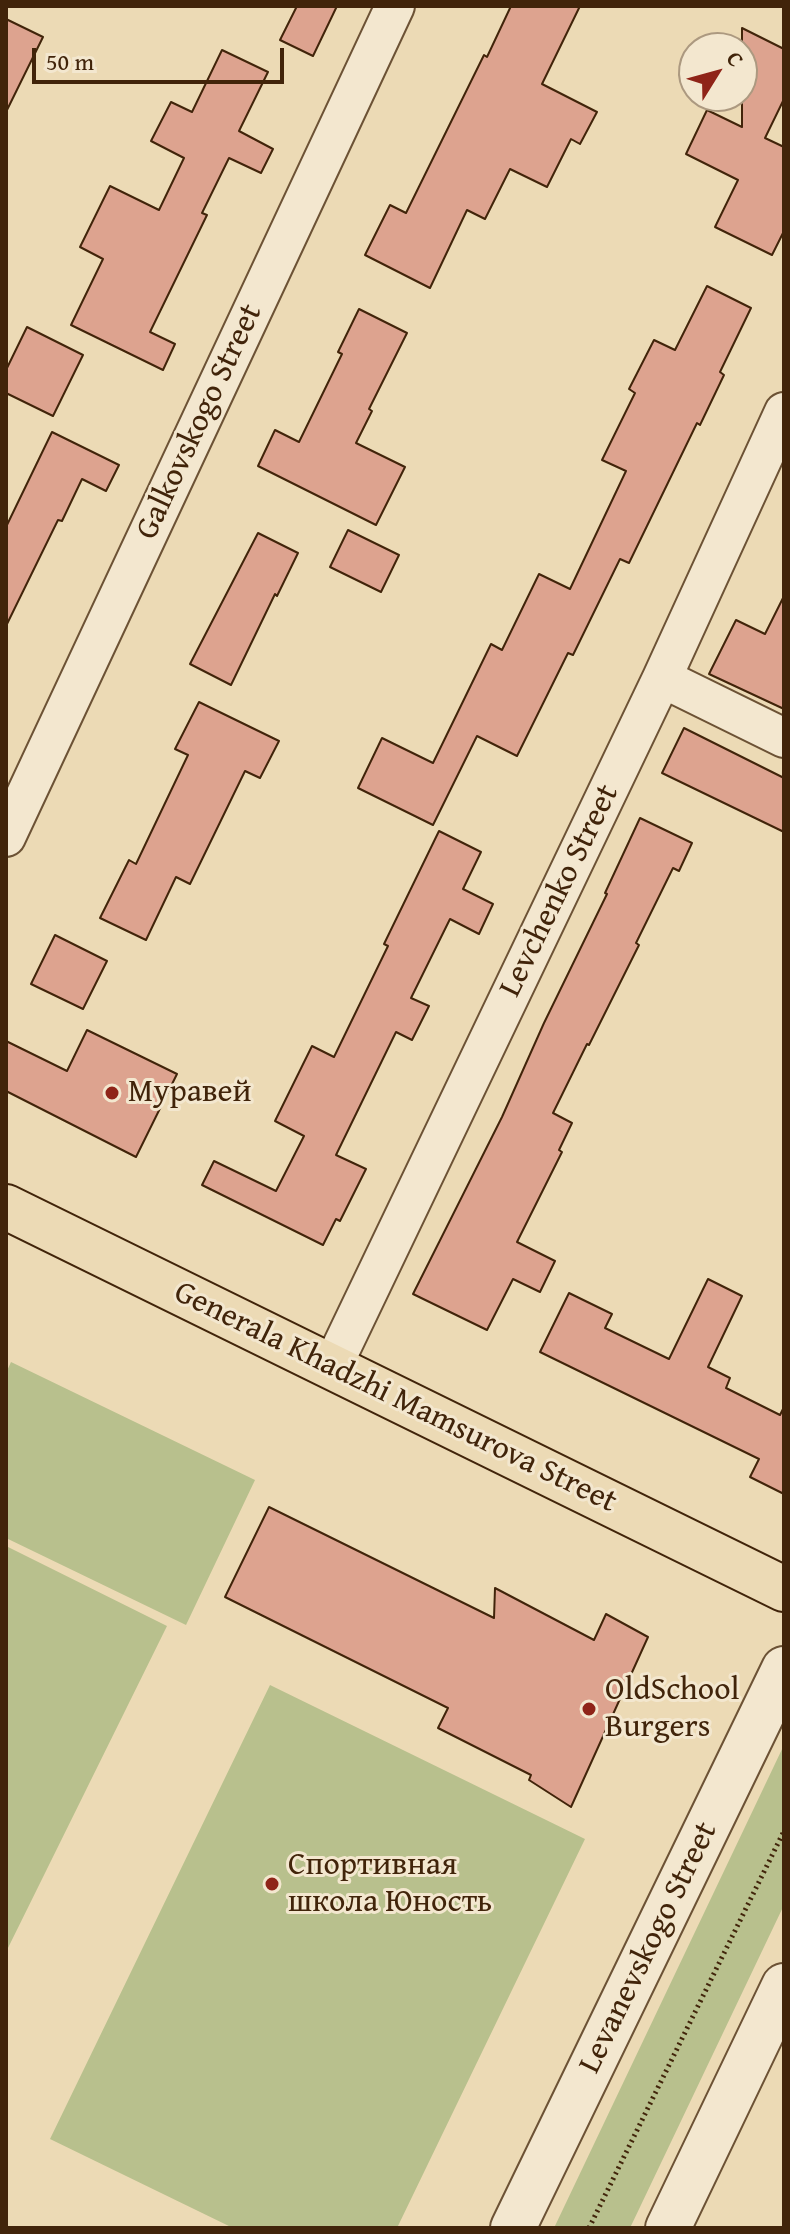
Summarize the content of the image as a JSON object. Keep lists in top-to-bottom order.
{
  "streets": {
    "main road": ["Generala Khadzhi Mamsurova Street"],
    "street": ["Galkovskogo Street", "Levchenko Street", "Levanevskogo Street"]
  },
  "crossings": [
    ["Levchenko Street", "Generala Khadzhi Mamsurova Street"]
  ],
  "places": ["Муравей", "OldSchool Burgers", "Спортивная школа Юность"],
  "scale_bar": "50 m",
  "north": "top right"
}
